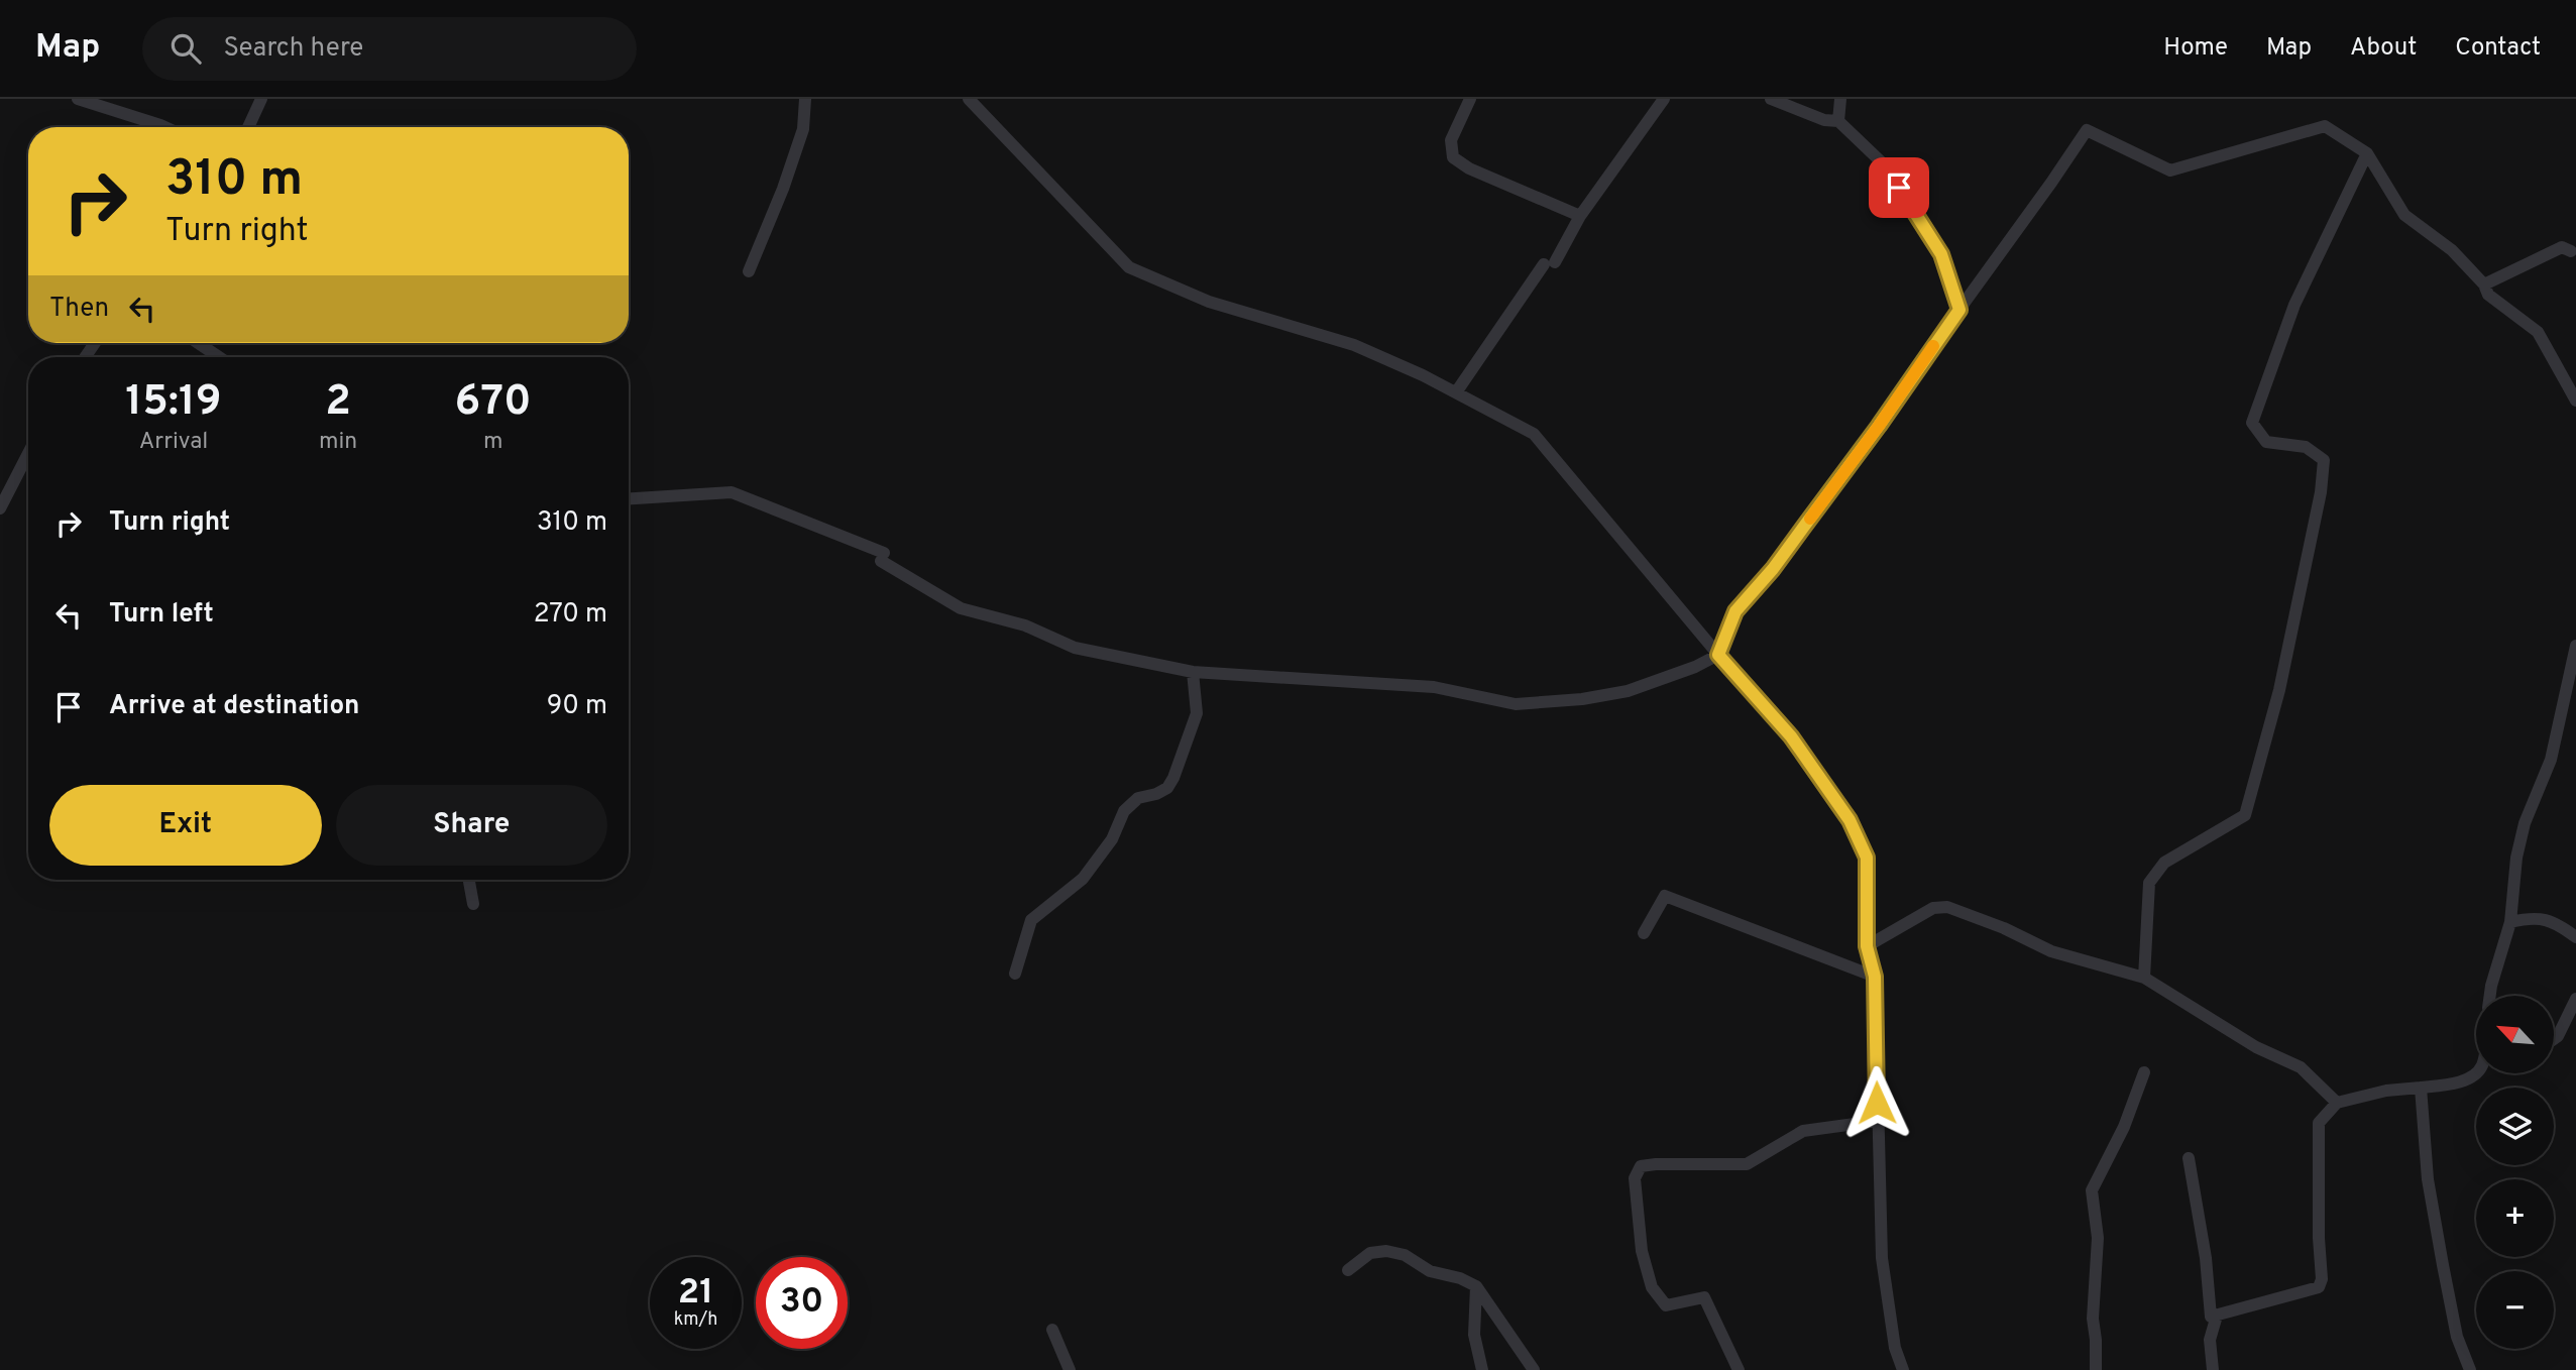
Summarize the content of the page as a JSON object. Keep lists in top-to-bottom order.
{
  "north": "top left",
  "page": {
    "header": "Map",
    "search": "Search here",
    "nav": [
      "Home",
      "Map",
      "About",
      "Contact"
    ],
    "turn": ["310 m", "Turn right"],
    "then": "Then",
    "eta": [
      "15:19",
      "Arrival",
      "2",
      "min",
      "670",
      "m"
    ],
    "list": [
      {
        "name": "Turn right",
        "value": "310 m"
      },
      {
        "name": "Turn left",
        "value": "270 m"
      },
      {
        "name": "Arrive at destination",
        "value": "90 m"
      }
    ],
    "buttons": ["Exit", "Share"],
    "map_buttons": ["+", "−"],
    "speed": "21 km/h",
    "limit": "30"
  }
}
